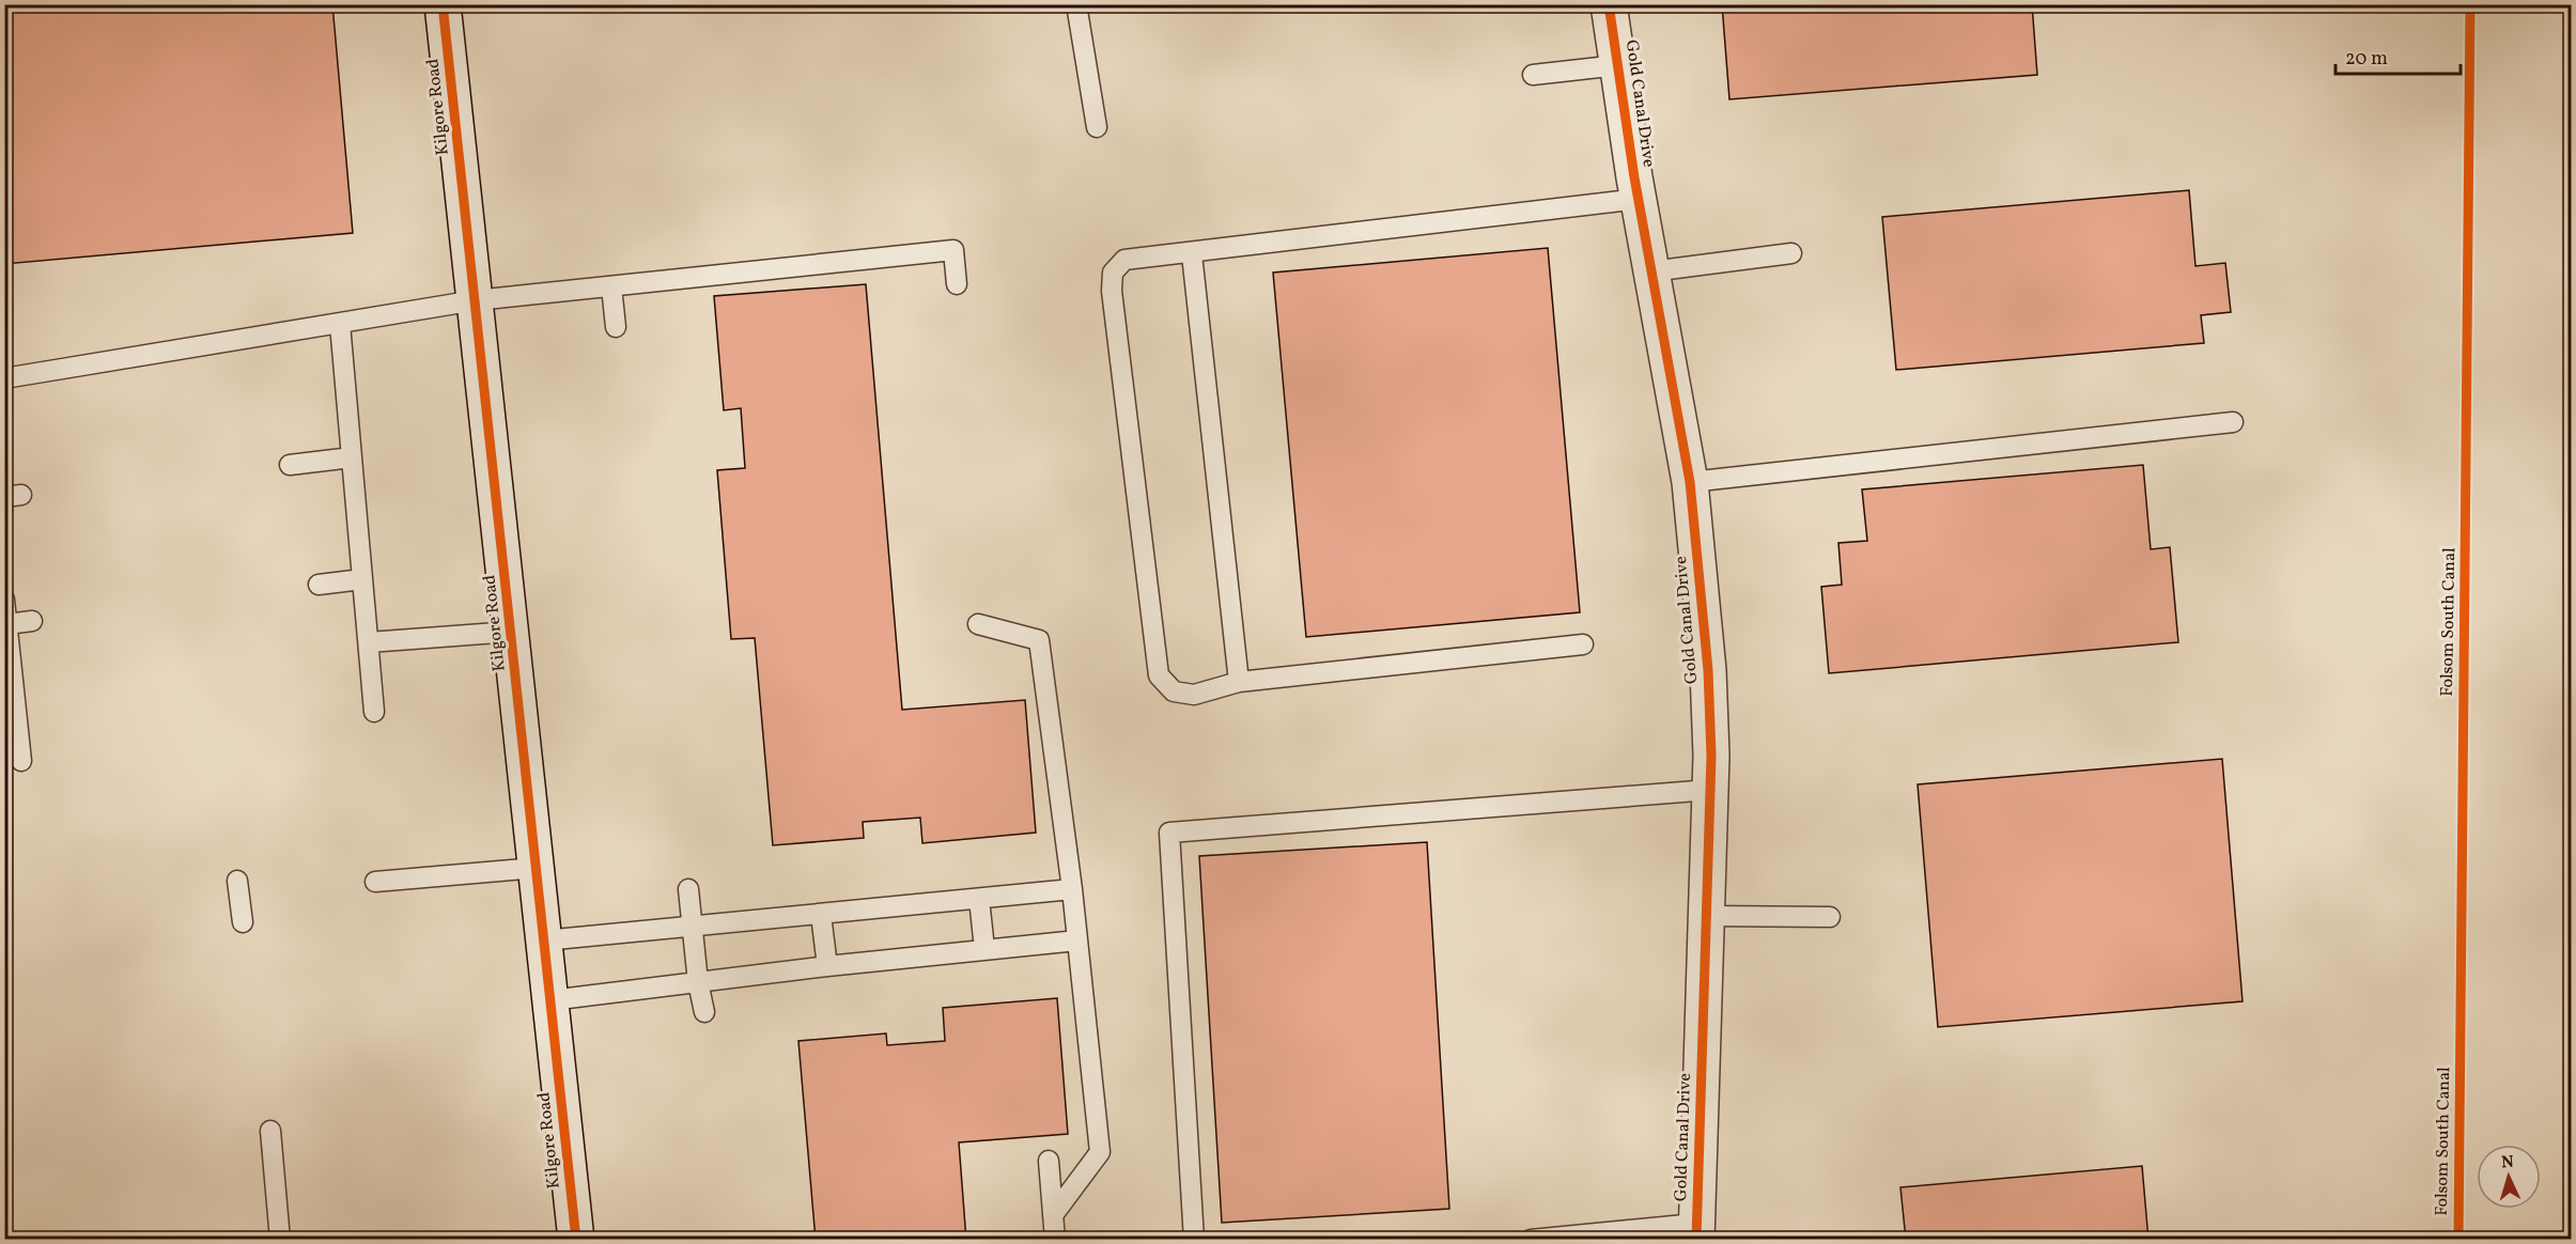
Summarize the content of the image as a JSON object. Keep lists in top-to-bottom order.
{
  "streets": {
    "street": ["Gold Canal Drive", "Kilgore Road"],
    "cycle path": ["Folsom South Canal"]
  },
  "scale_bar": "20 m",
  "north": "top"
}
